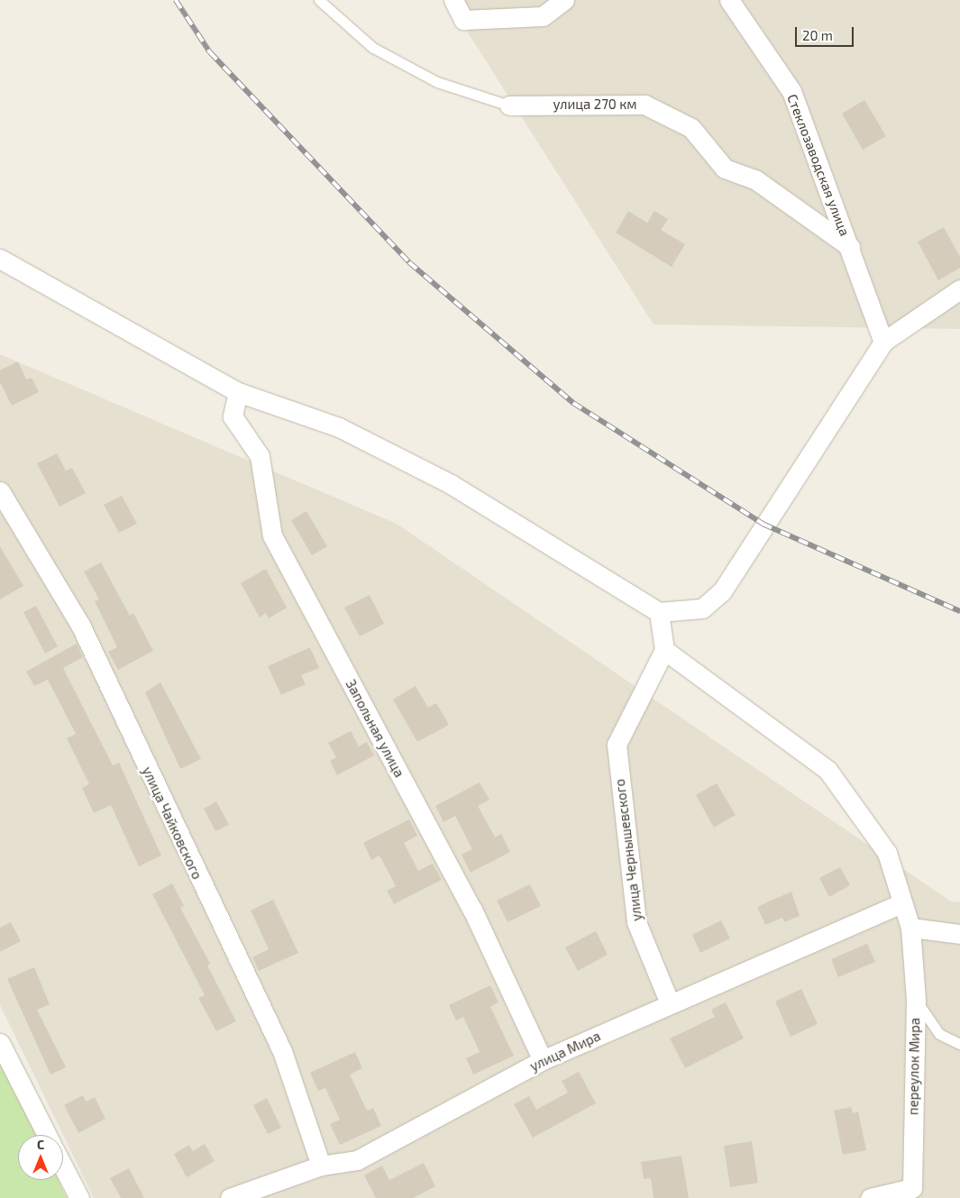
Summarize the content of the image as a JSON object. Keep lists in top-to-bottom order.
{
  "streets": {
    "street": [
      "улица 270 км",
      "Стеклозаводская улица",
      "Запольная улица",
      "улица Чайковского",
      "улица Чернышевского",
      "улица Мира",
      "переулок Мира"
    ]
  },
  "crossings": [
    ["улица 270 км", "Стеклозаводская улица"],
    ["Запольная улица", "улица Мира"],
    ["улица Чайковского", "улица Мира"],
    ["улица Чернышевского", "улица Мира"],
    ["улица Чернышевского", "переулок Мира"],
    ["улица Мира", "переулок Мира"]
  ],
  "scale_bar": "20 m",
  "north": "top"
}
